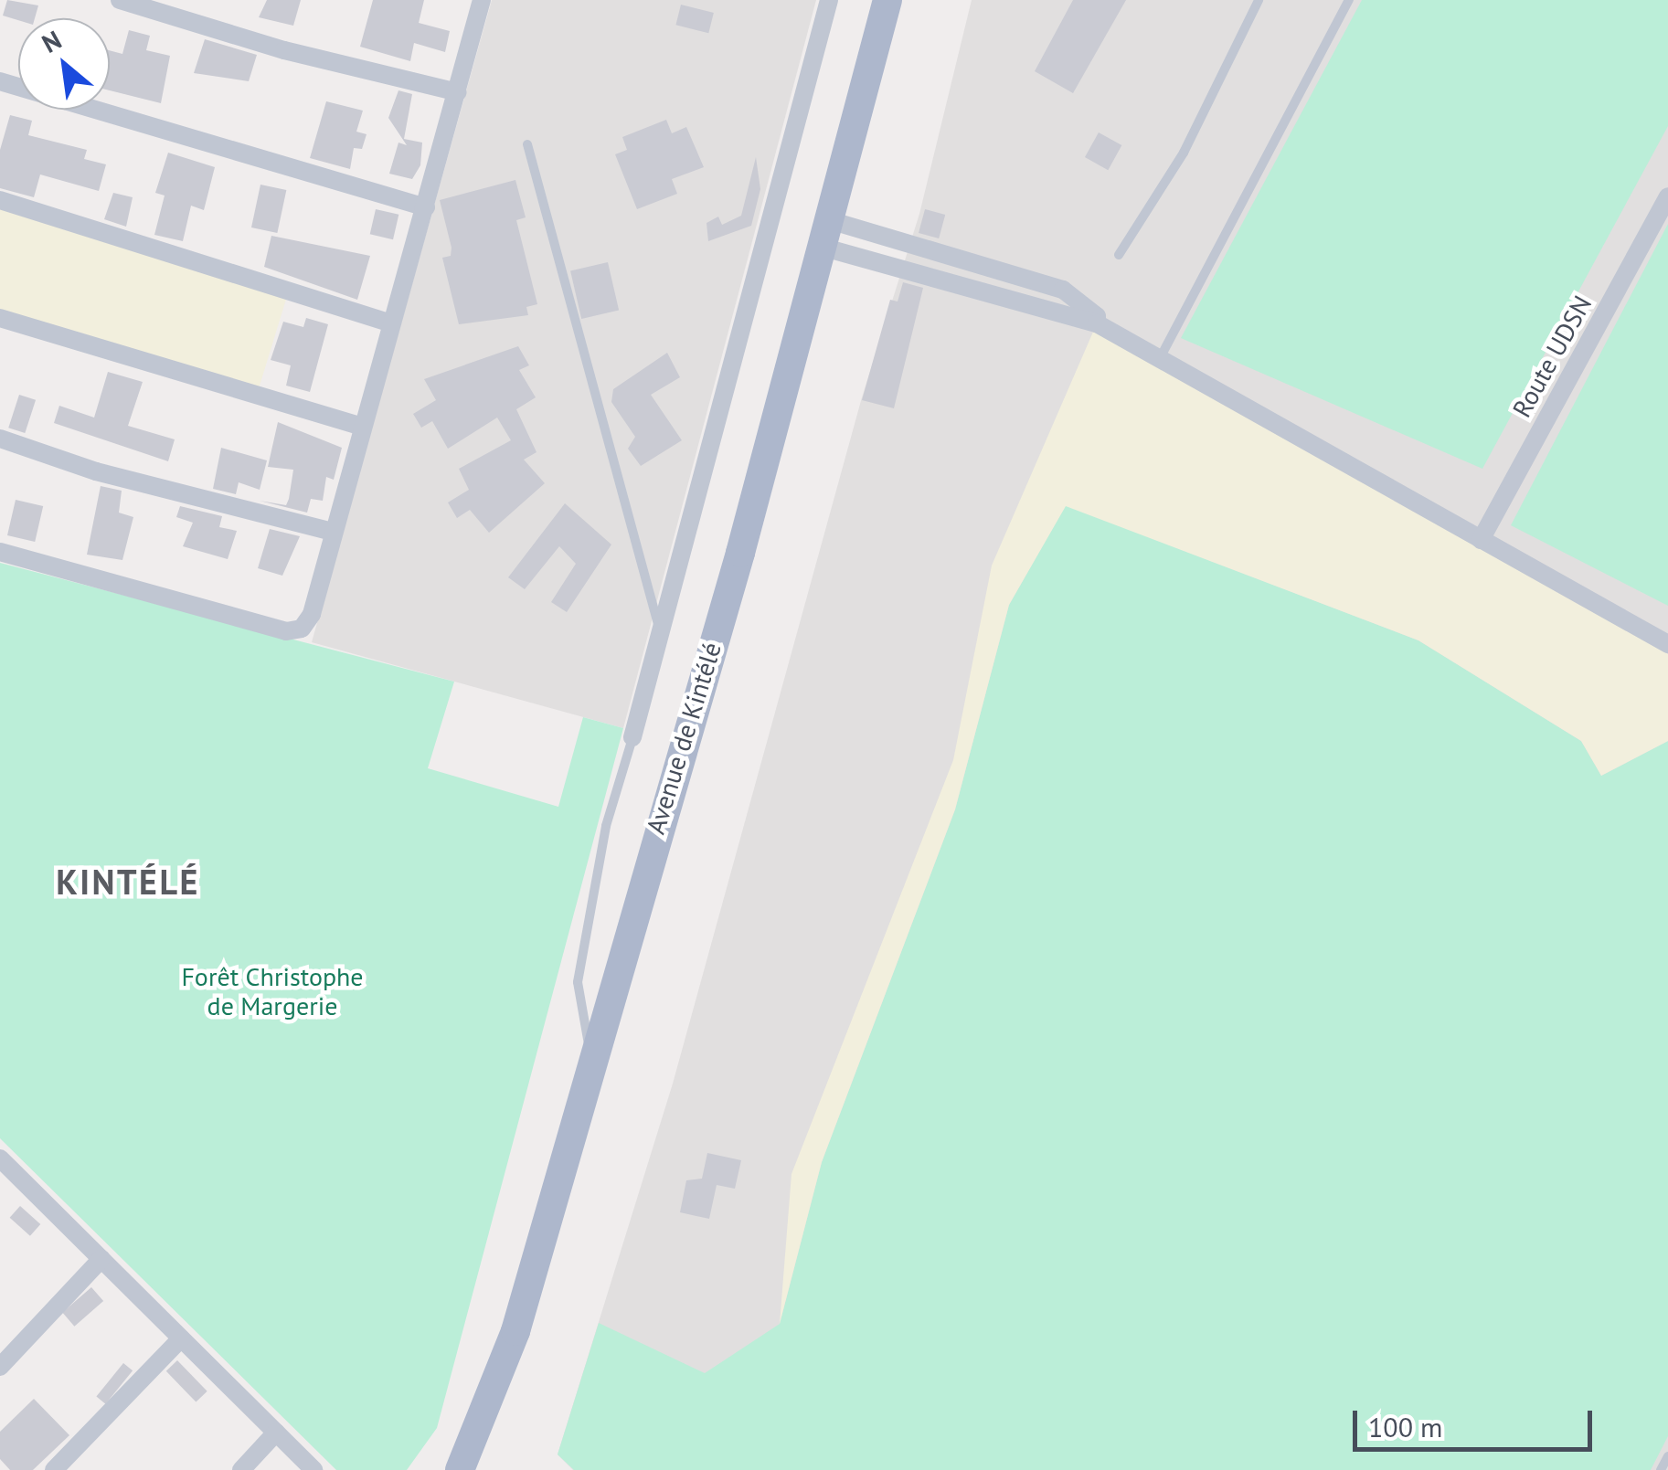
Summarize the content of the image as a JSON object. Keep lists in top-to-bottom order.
{
  "streets": {
    "main road": ["Avenue de Kintélé"],
    "street": ["Route UDSN"]
  },
  "districts": ["KINTÉLÉ"],
  "parks": ["Forêt Christophe de Margerie"],
  "scale_bar": "100 m",
  "north": "top left"
}
